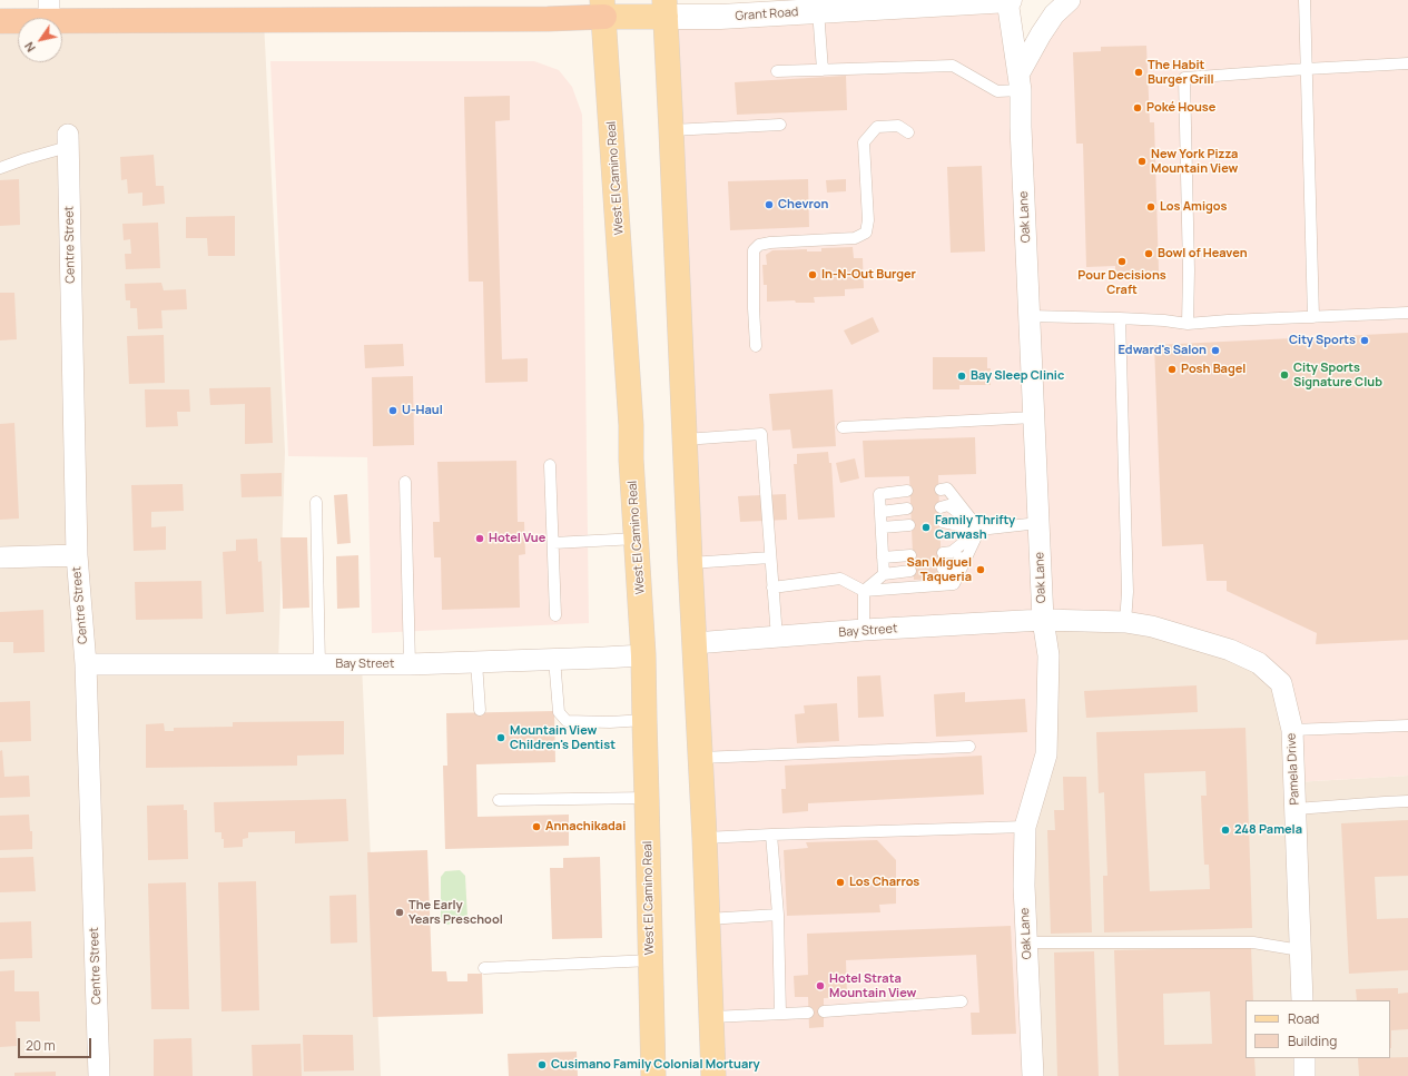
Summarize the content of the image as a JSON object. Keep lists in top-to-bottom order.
{
  "streets": {
    "main road": ["Grant Road", "West El Camino Real"],
    "street": [
      "Oak Lane",
      "Centre Street",
      "Bay Street",
      "Pamela Drive"
    ]
  },
  "crossings": [
    ["Grant Road", "West El Camino Real"],
    ["Grant Road", "Oak Lane"],
    ["West El Camino Real", "Bay Street"],
    ["Oak Lane", "Bay Street"],
    ["Oak Lane", "Pamela Drive"],
    ["Centre Street", "Bay Street"],
    ["Bay Street", "Pamela Drive"]
  ],
  "places": [
    "The Habit Burger Grill",
    "Poké House",
    "New York Pizza Mountain View",
    "Chevron",
    "Los Amigos",
    "Bowl of Heaven",
    "Pour Decisions Craft",
    "In-N-Out Burger",
    "City Sports",
    "Edward's Salon",
    "Posh Bagel",
    "City Sports Signature Club",
    "Bay Sleep Clinic",
    "U-Haul",
    "Family Thrifty Carwash",
    "Hotel Vue",
    "San Miguel Taqueria",
    "Mountain View Children's Dentist",
    "Annachikadai",
    "248 Pamela",
    "Los Charros",
    "The Early Years Preschool",
    "Hotel Strata Mountain View",
    "Cusimano Family Colonial Mortuary"
  ],
  "legend": ["Road", "Building"],
  "scale_bar": "20 m",
  "north": "bottom left"
}
